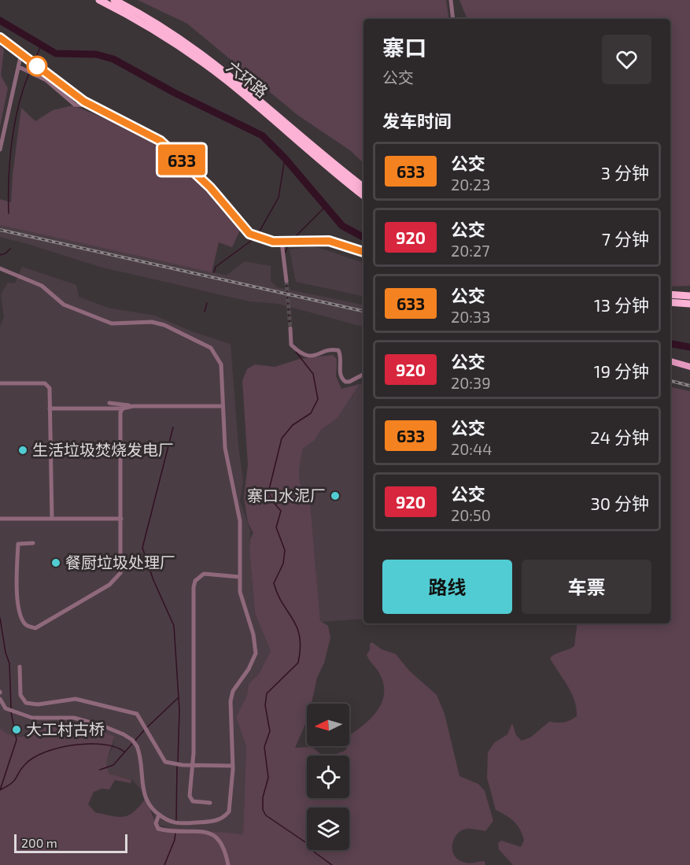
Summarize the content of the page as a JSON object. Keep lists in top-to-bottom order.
{
  "streets": {
    "highway": ["六环路"]
  },
  "places": [
    "生活垃圾焚烧发电厂",
    "寨口水泥厂",
    "餐厨垃圾处理厂",
    "大工村古桥"
  ],
  "lines": ["bus line 633"],
  "scale_bar": "200 m",
  "north": "left",
  "page": {
    "on_map": "633",
    "heading": [
      ["寨口", "公交"],
      "发车时间"
    ],
    "list": [
      {
        "mark": "633",
        "name": "公交",
        "note": "20:23",
        "value": "3 分钟"
      },
      {
        "mark": "920",
        "name": "公交",
        "note": "20:27",
        "value": "7 分钟"
      },
      {
        "mark": "633",
        "name": "公交",
        "note": "20:33",
        "value": "13 分钟"
      },
      {
        "mark": "920",
        "name": "公交",
        "note": "20:39",
        "value": "19 分钟"
      },
      {
        "mark": "633",
        "name": "公交",
        "note": "20:44",
        "value": "24 分钟"
      },
      {
        "mark": "920",
        "name": "公交",
        "note": "20:50",
        "value": "30 分钟"
      }
    ],
    "buttons": ["路线", "车票"],
    "scale": "200 m"
  }
}
